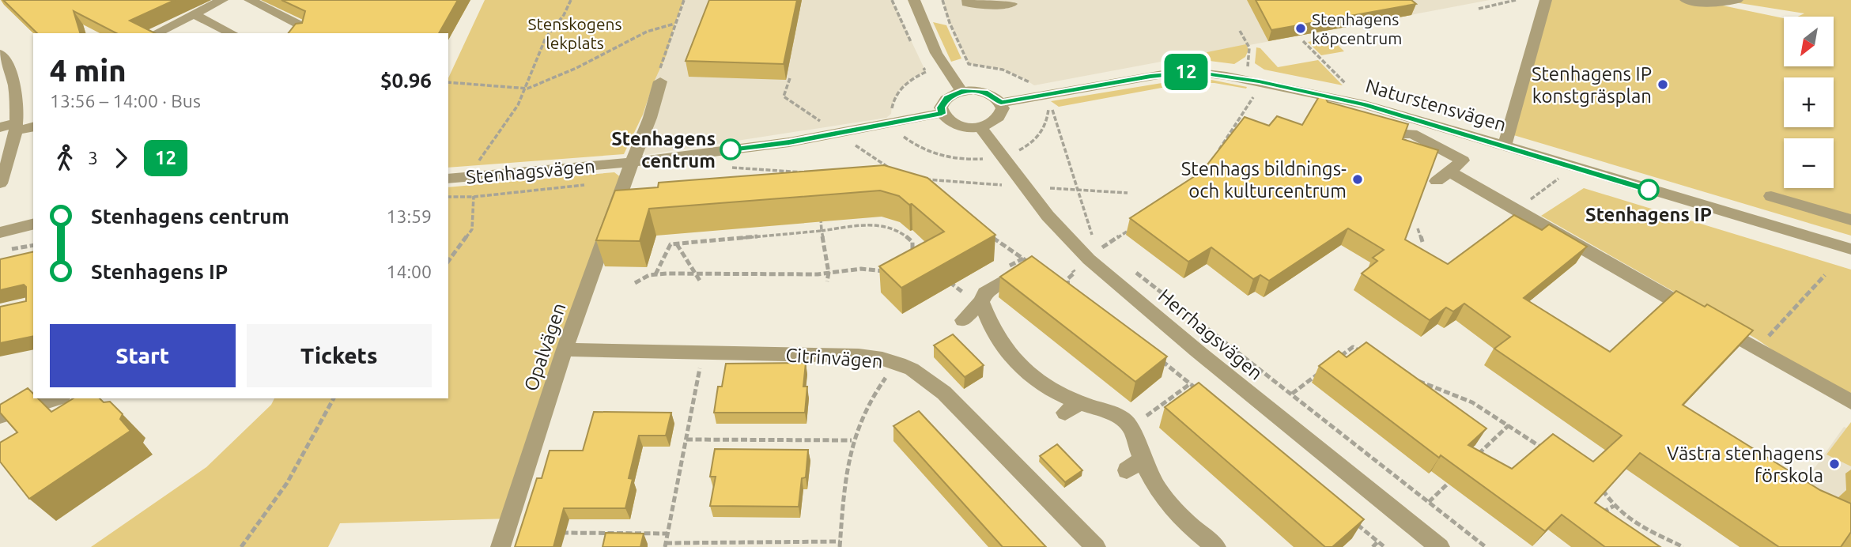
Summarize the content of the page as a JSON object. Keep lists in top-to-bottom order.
{
  "streets": {
    "street": [
      "Naturstensvägen",
      "Stenhagsvägen",
      "Herrhagsvägen",
      "Opalvägen",
      "Citrinvägen"
    ]
  },
  "crossings": [
    ["Naturstensvägen", "Stenhagsvägen"],
    ["Naturstensvägen", "Herrhagsvägen"],
    ["Stenhagsvägen", "Herrhagsvägen"],
    ["Stenhagsvägen", "Opalvägen"],
    ["Opalvägen", "Citrinvägen"]
  ],
  "parks": ["Stenskogens lekplats"],
  "places": [
    "Stenhagens köpcentrum",
    "Stenhagens IP konstgräsplan",
    "Stenhagens centrum",
    "Stenhags bildnings- och kulturcentrum",
    "Stenhagens IP",
    "Västra stenhagens förskola"
  ],
  "lines": ["bus line 12"],
  "north": "bottom left",
  "page": {
    "on_map": "12",
    "map_buttons": ["+", "−"],
    "heading": ["4 min", "13:56 – 14:00 · Bus", "$0.96"],
    "legs": ["3", "12"],
    "list": [
      {
        "name": "Stenhagens centrum",
        "value": "13:59"
      },
      {
        "name": "Stenhagens IP",
        "value": "14:00"
      }
    ],
    "buttons": ["Start", "Tickets"]
  }
}
